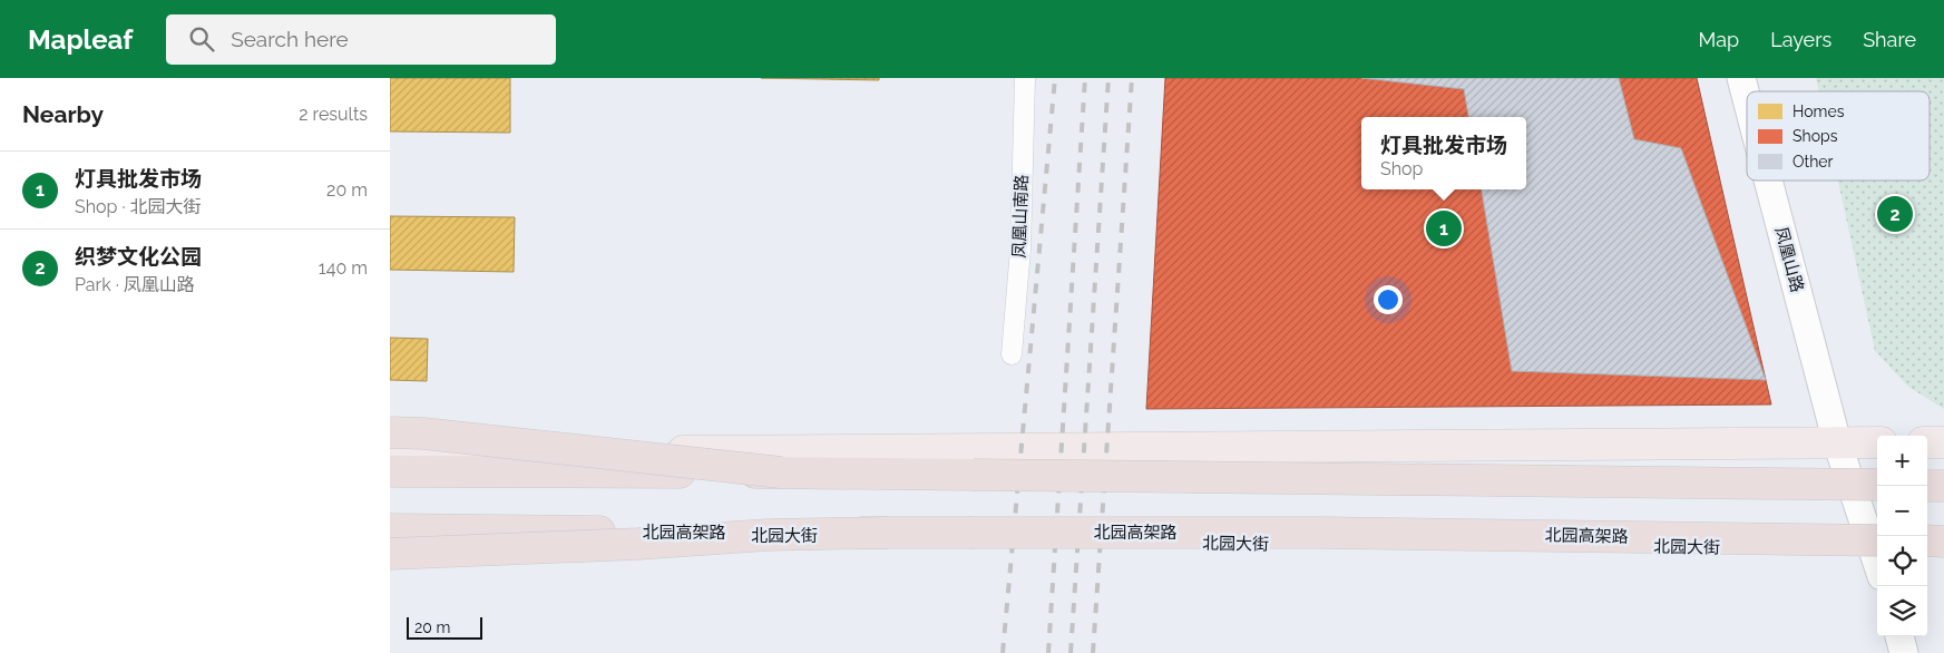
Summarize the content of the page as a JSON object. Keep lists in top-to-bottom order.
{
  "streets": {
    "highway": ["北园高架路"],
    "main road": ["凤凰山路", "北园大街"],
    "street": ["凤凰山南路"]
  },
  "legend": ["Homes", "Shops", "Other"],
  "scale_bar": "20 m",
  "page": {
    "header": "Mapleaf",
    "search": "Search here",
    "nav": ["Map", "Layers", "Share"],
    "heading": ["Nearby", "2 results"],
    "popup": ["灯具批发市场", "Shop"],
    "list": [
      {
        "mark": "1",
        "name": "灯具批发市场",
        "note": "Shop · 北园大街",
        "value": "20 m"
      },
      {
        "mark": "2",
        "name": "织梦文化公园",
        "note": "Park · 凤凰山路",
        "value": "140 m"
      }
    ],
    "pins": ["2", "1"],
    "map_buttons": ["+", "−"],
    "scale": "20 m"
  }
}
